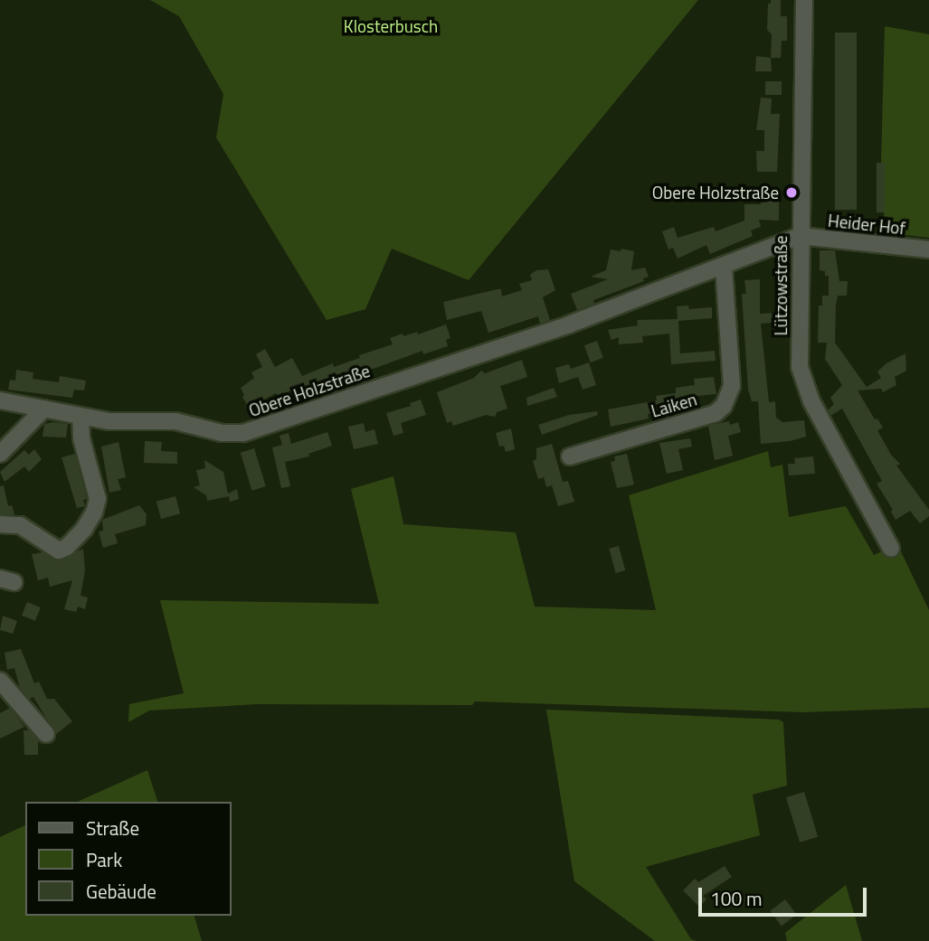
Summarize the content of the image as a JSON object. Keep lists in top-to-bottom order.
{
  "streets": {
    "street": [
      "Heider Hof",
      "Lützowstraße",
      "Obere Holzstraße",
      "Laiken"
    ]
  },
  "crossings": [
    ["Heider Hof", "Lützowstraße"],
    ["Heider Hof", "Obere Holzstraße"],
    ["Lützowstraße", "Obere Holzstraße"],
    ["Obere Holzstraße", "Laiken"]
  ],
  "parks": ["Klosterbusch"],
  "places": ["Obere Holzstraße"],
  "legend": ["Straße", "Park", "Gebäude"],
  "scale_bar": "100 m"
}
